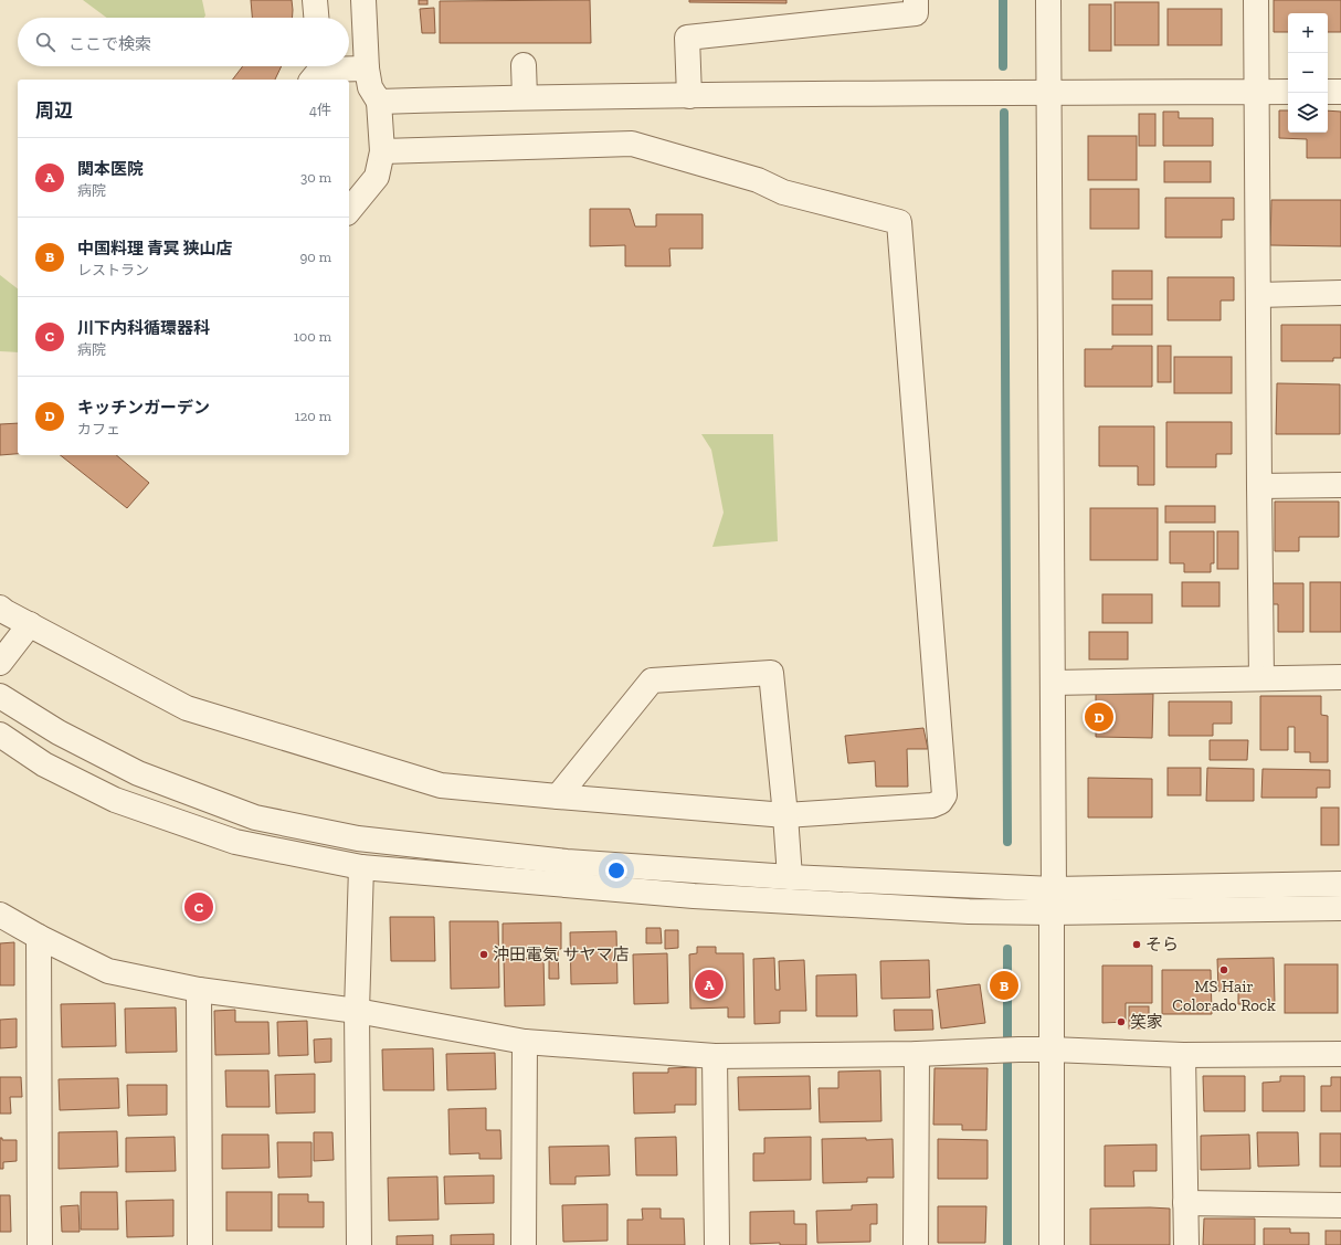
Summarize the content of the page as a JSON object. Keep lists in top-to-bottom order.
{
  "places": [
    "そら",
    "沖田電気 サヤマ店",
    "MS Hair Colorado Rock",
    "笑家"
  ],
  "page": {
    "map_buttons": ["+", "−"],
    "search": "ここで検索",
    "heading": ["周辺", "4件"],
    "list": [
      {
        "mark": "A",
        "name": "関本医院",
        "note": "病院",
        "value": "30 m"
      },
      {
        "mark": "B",
        "name": "中国料理 青冥 狭山店",
        "note": "レストラン",
        "value": "90 m"
      },
      {
        "mark": "C",
        "name": "川下内科循環器科",
        "note": "病院",
        "value": "100 m"
      },
      {
        "mark": "D",
        "name": "キッチンガーデン",
        "note": "カフェ",
        "value": "120 m"
      }
    ],
    "pins": [
      "D",
      "C",
      "A",
      "B"
    ]
  }
}
